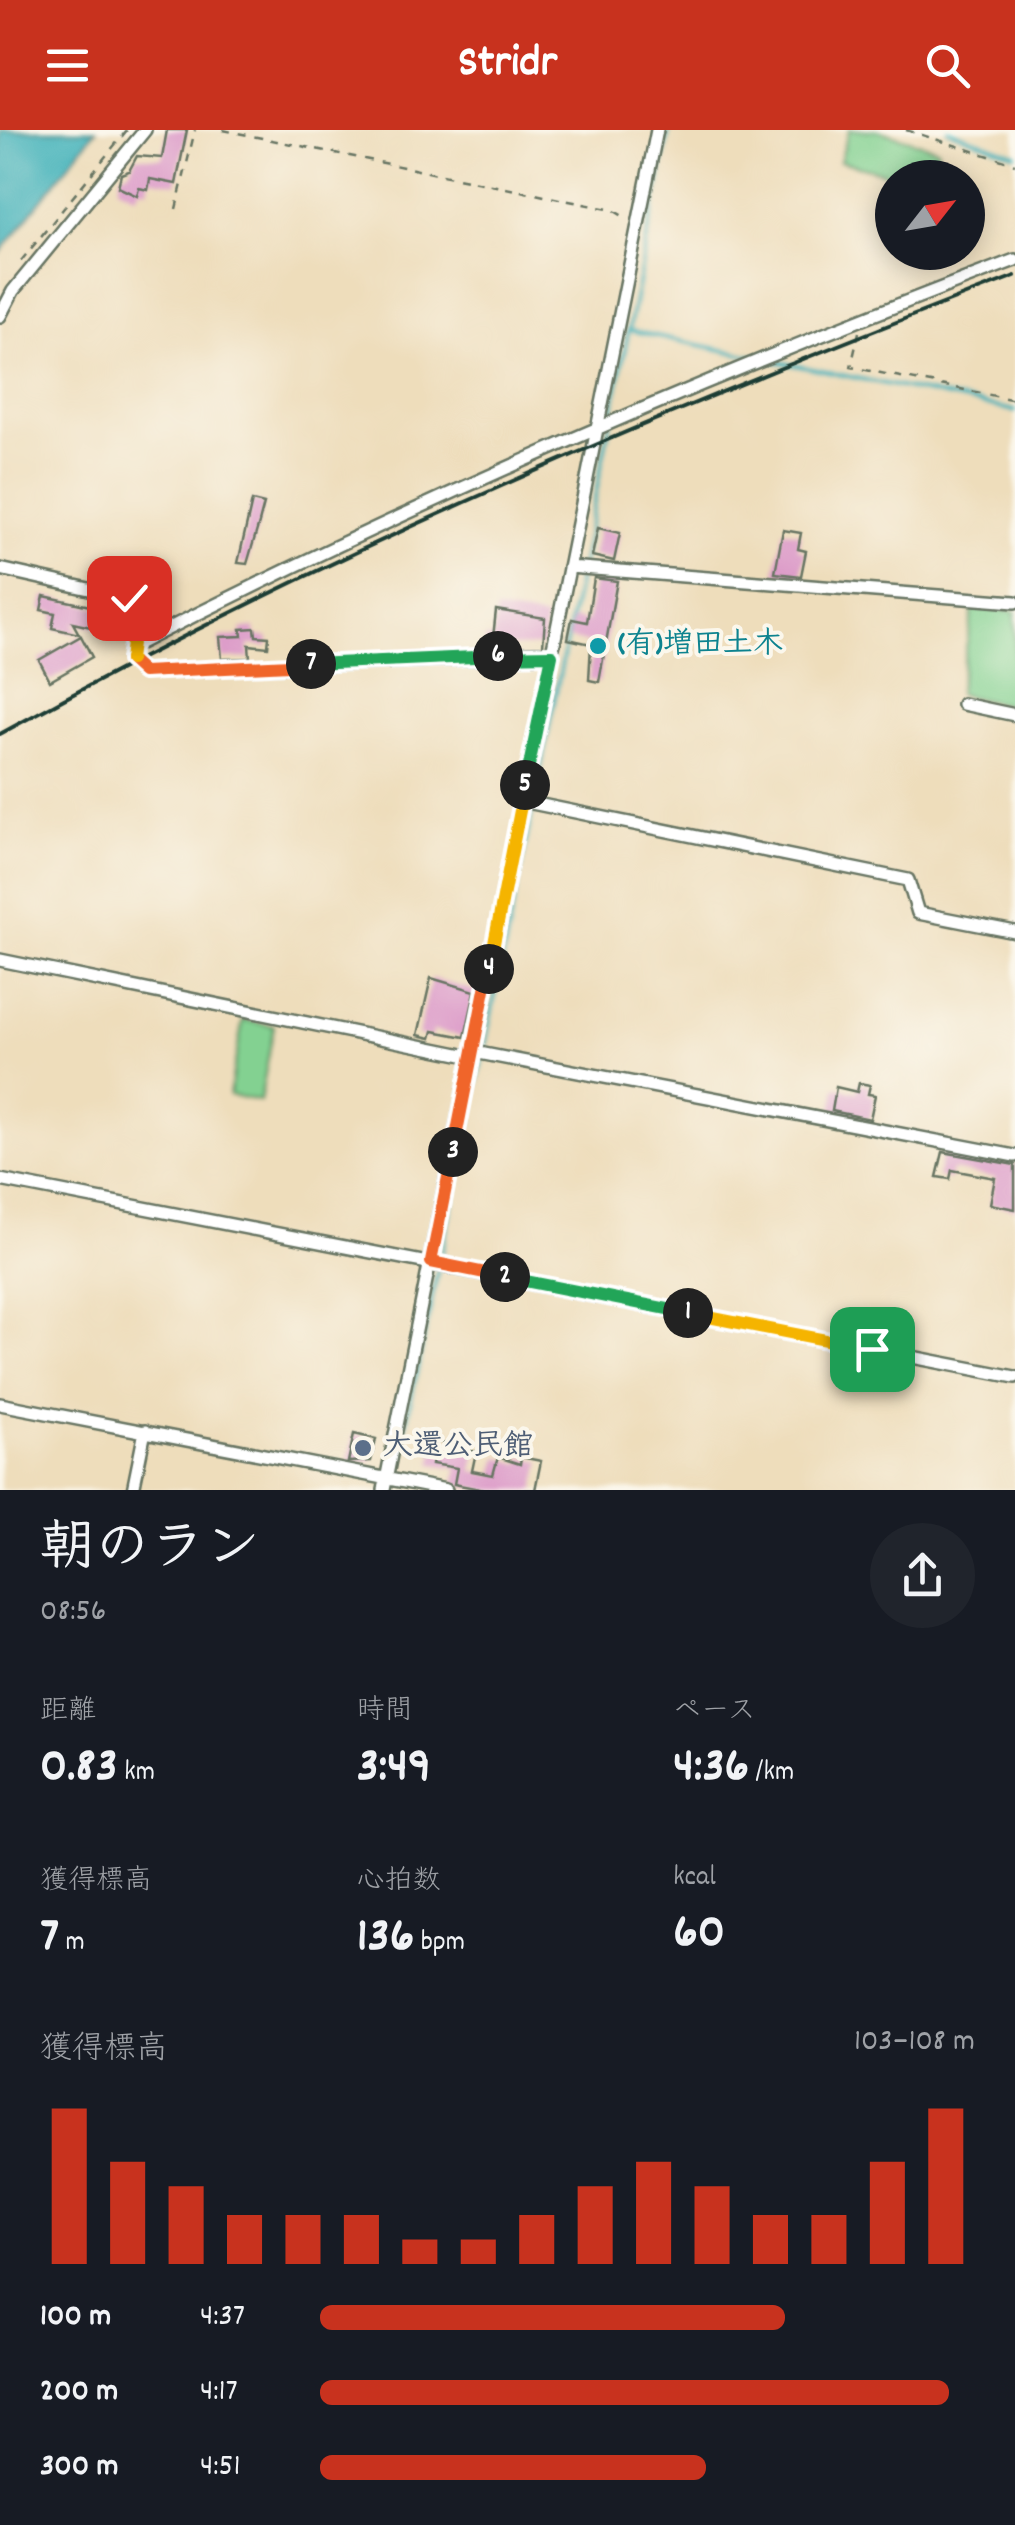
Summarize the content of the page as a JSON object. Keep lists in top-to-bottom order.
{
  "places": ["(有)増田土木", "大還公民館"],
  "north": "top right",
  "page": {
    "header": "Stridr",
    "pins": [
      "6",
      "7",
      "5",
      "4",
      "3",
      "2",
      "1"
    ],
    "heading": ["朝のラン", "08:56"],
    "stats": [
      ["距離", "0.83 km"],
      ["時間", "3:49"],
      ["ペース", "4:36 /km"],
      ["獲得標高", "7 m"],
      ["心拍数", "136 bpm"],
      ["kcal", "60"]
    ],
    "chart": ["獲得標高", "103–108 m"],
    "list": [
      {
        "name": "100 m",
        "note": "4:37"
      },
      {
        "name": "200 m",
        "note": "4:17"
      },
      {
        "name": "300 m",
        "note": "4:51"
      }
    ]
  }
}
